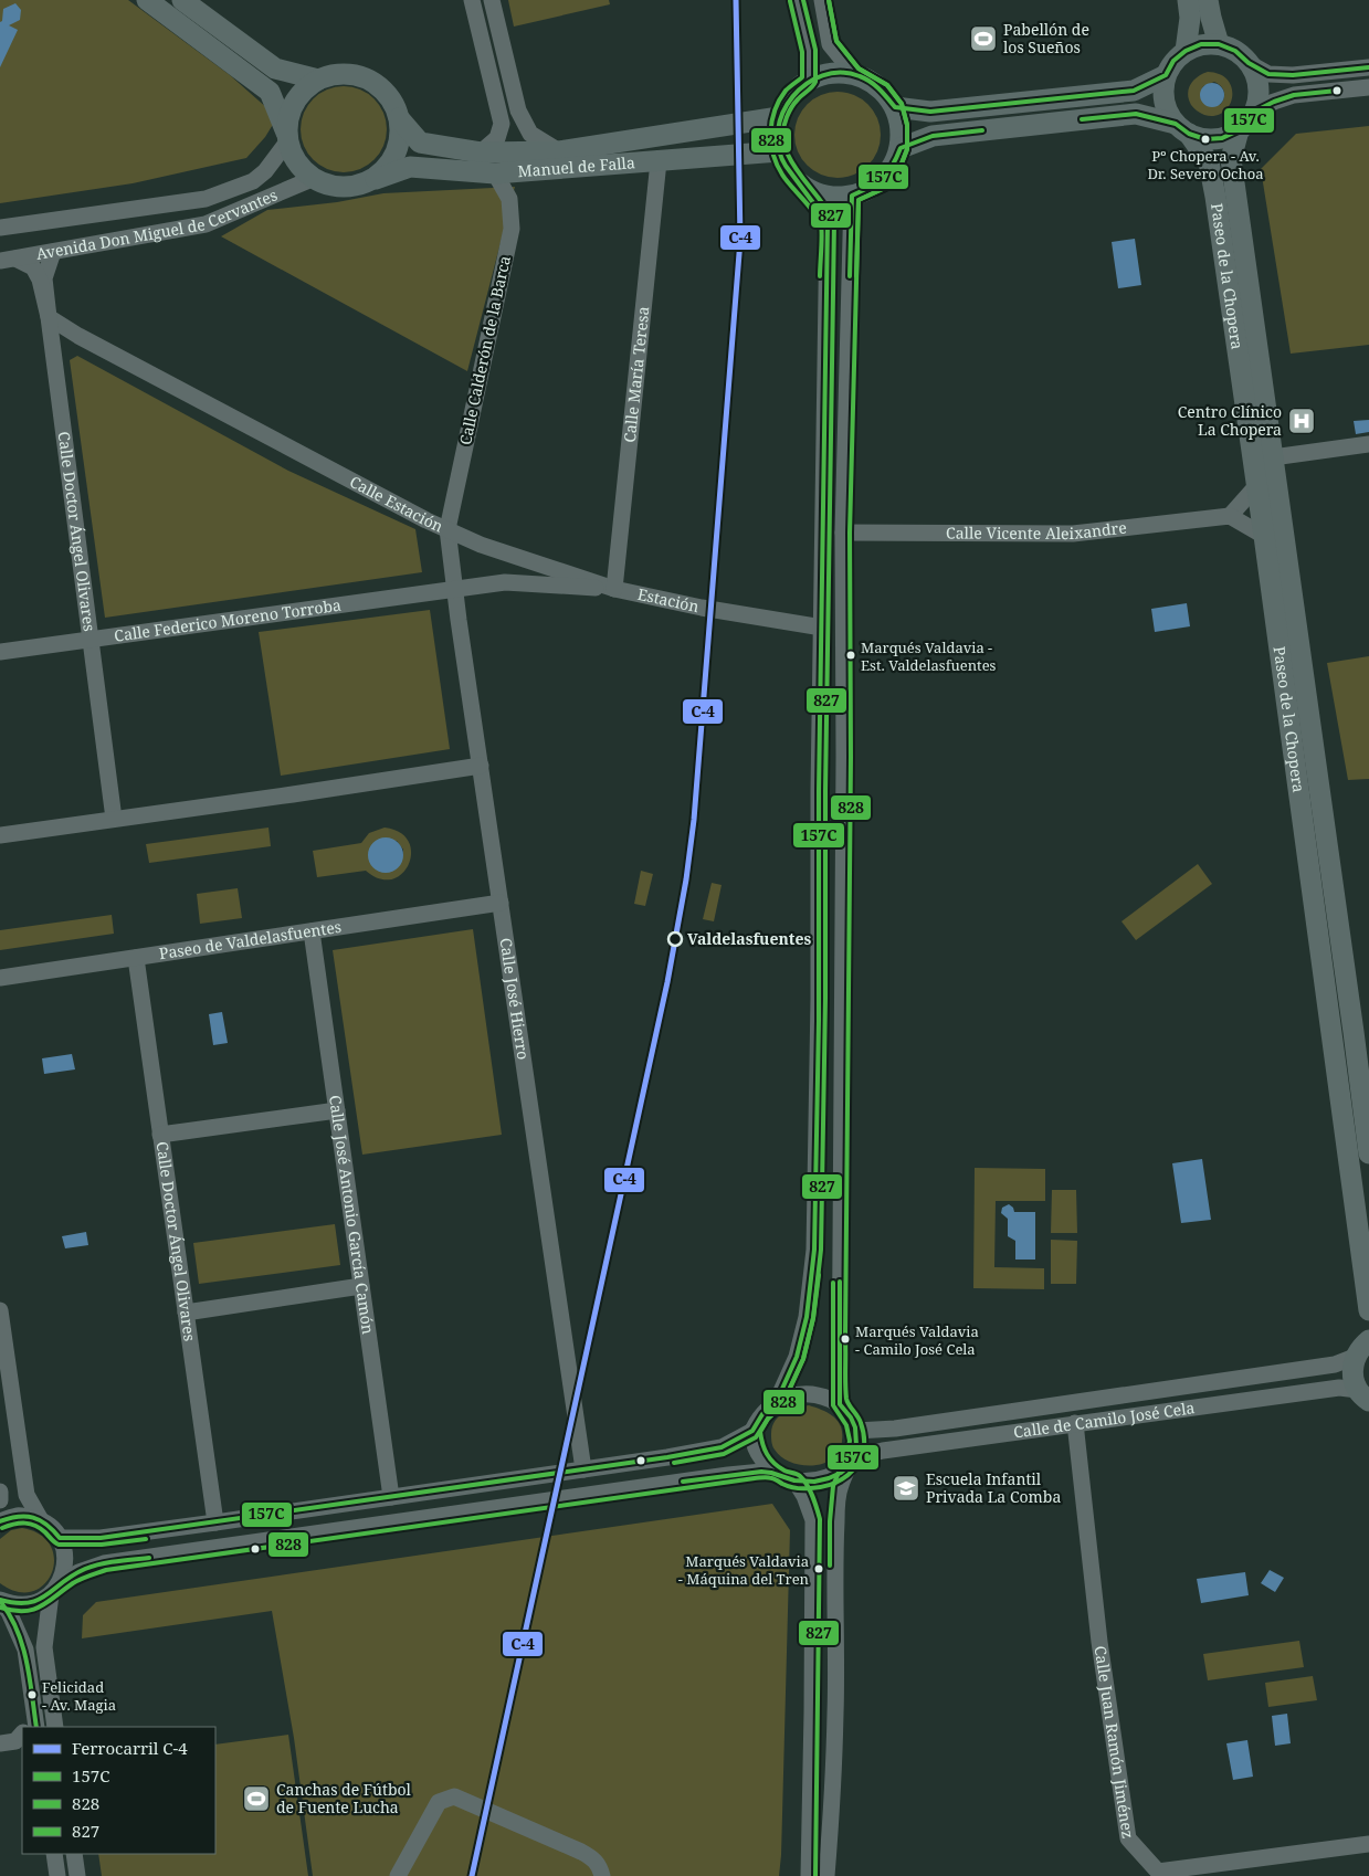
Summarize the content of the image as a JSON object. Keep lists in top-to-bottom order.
{
  "streets": {
    "main road": ["Manuel de Falla", "Paseo de la Chopera"],
    "street": [
      "Avenida Don Miguel de Cervantes",
      "Calle Calderón de la Barca",
      "Calle María Teresa",
      "Calle Estación",
      "Calle Vicente Aleixandre",
      "Calle Doctor Ángel Olivares",
      "Estación",
      "Calle Federico Moreno Torroba",
      "Paseo de Valdelasfuentes",
      "Calle José Hierro",
      "Calle José Antonio García Camón",
      "Calle de Camilo José Cela",
      "Calle Juan Ramón Jiménez"
    ]
  },
  "crossings": [
    ["Manuel de Falla", "Avenida Don Miguel de Cervantes"],
    ["Manuel de Falla", "Calle Calderón de la Barca"],
    ["Manuel de Falla", "Calle María Teresa"],
    ["Avenida Don Miguel de Cervantes", "Calle Doctor Ángel Olivares"],
    ["Calle Calderón de la Barca", "Calle Estación"],
    ["Calle Calderón de la Barca", "Calle José Hierro"],
    ["Calle María Teresa", "Calle Estación"],
    ["Calle María Teresa", "Estación"],
    ["Calle Estación", "Calle Doctor Ángel Olivares"],
    ["Calle Estación", "Estación"],
    ["Calle Estación", "Calle José Hierro"],
    ["Calle Doctor Ángel Olivares", "Calle Federico Moreno Torroba"],
    ["Calle Doctor Ángel Olivares", "Paseo de Valdelasfuentes"],
    ["Calle Federico Moreno Torroba", "Calle José Hierro"],
    ["Paseo de Valdelasfuentes", "Calle José Hierro"],
    ["Paseo de Valdelasfuentes", "Calle José Antonio García Camón"],
    ["Calle de Camilo José Cela", "Calle Juan Ramón Jiménez"]
  ],
  "places": {
    "sports": ["Pabellón de los Sueños", "Canchas de Fútbol de Fuente Lucha"],
    "other": [
      "Pº Chopera - Av. Dr. Severo Ochoa",
      "Marqués Valdavia - Est. Valdelasfuentes",
      "Valdelasfuentes",
      "Marqués Valdavia - Camilo José Cela",
      "Marqués Valdavia - Máquina del Tren",
      "Felicidad - Av. Magia"
    ],
    "hospital": ["Centro Clínico La Chopera"],
    "school or university": ["Escuela Infantil Privada La Comba"]
  },
  "lines": [
    "rail line C-4",
    "transit line 828",
    "transit line 827",
    "transit line 157C"
  ],
  "legend": [
    "Ferrocarril C-4",
    "157C",
    "828",
    "827"
  ]
}
